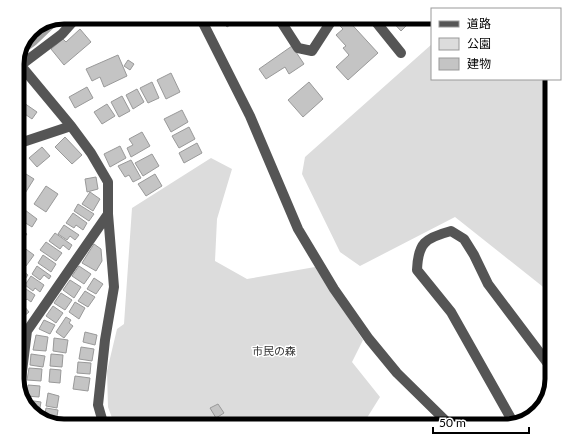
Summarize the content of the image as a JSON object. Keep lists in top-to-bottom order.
{
  "parks": ["市民の森"],
  "legend": ["道路", "公園", "建物"],
  "scale_bar": "50 m"
}
